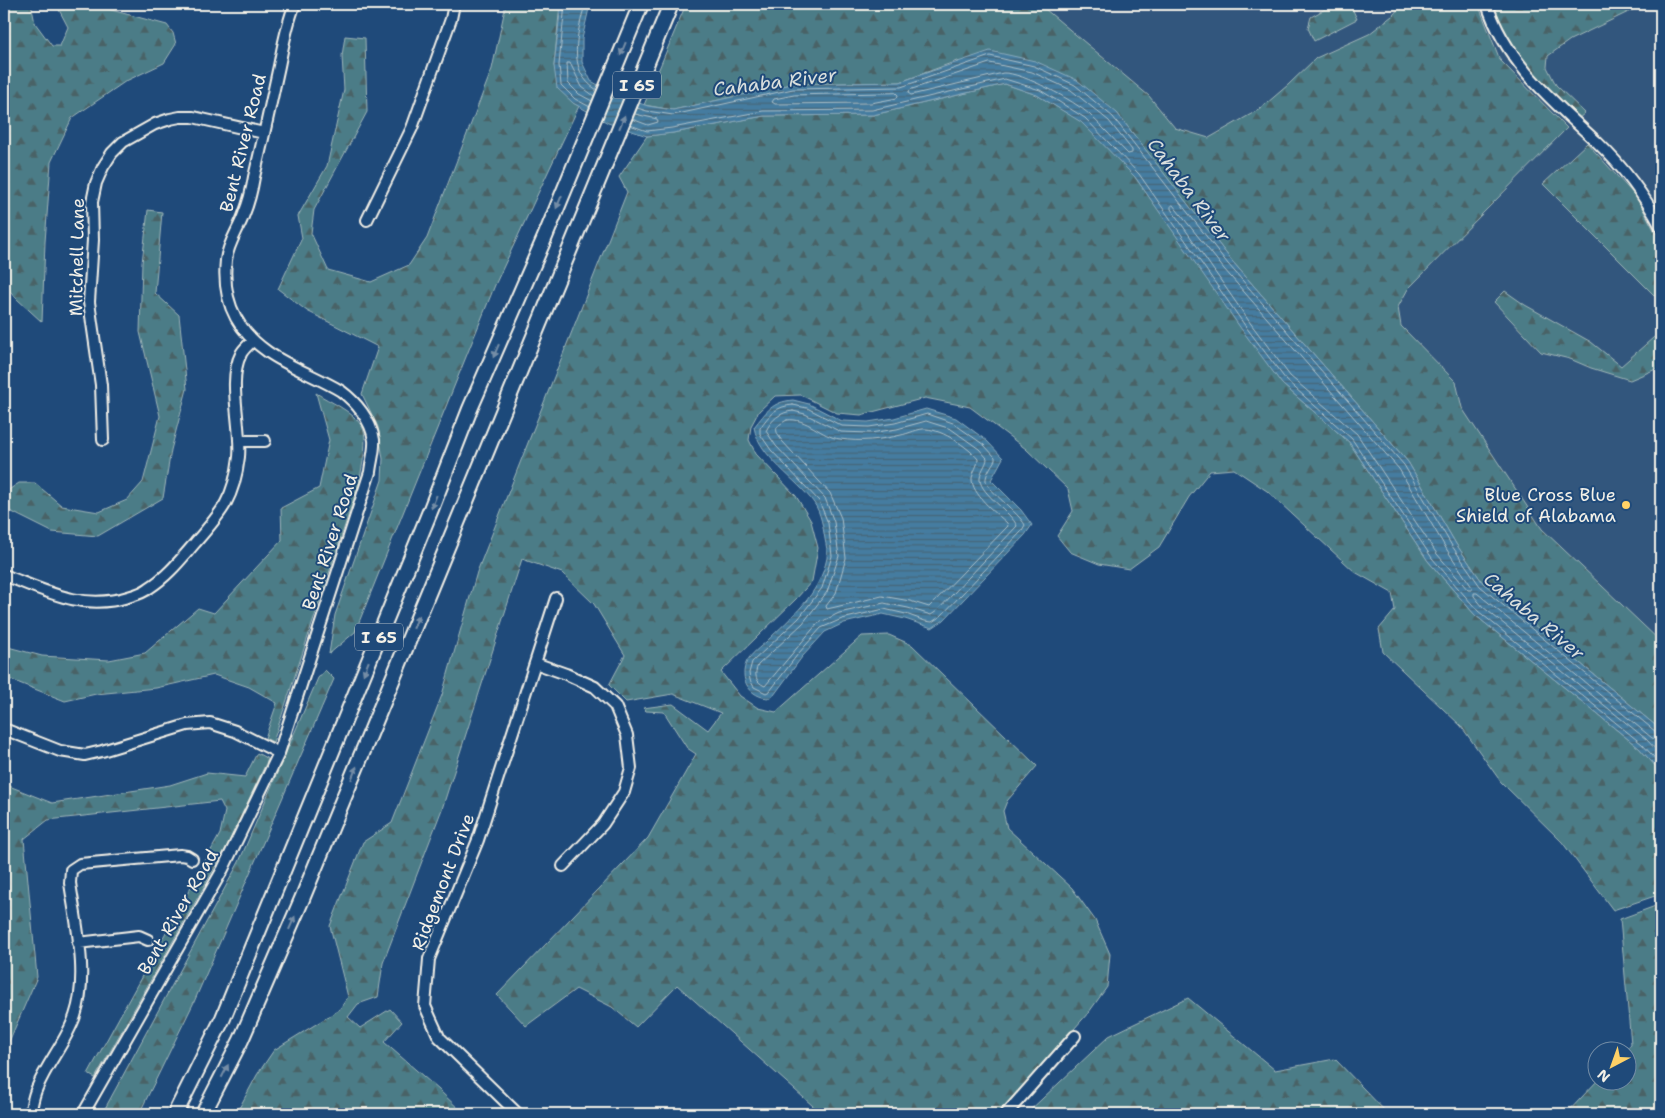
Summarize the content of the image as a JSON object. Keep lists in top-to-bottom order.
{
  "streets": {
    "highway": ["I 65"],
    "street": ["Bent River Road", "Mitchell Lane", "Ridgemont Drive"]
  },
  "crossings": [
    ["Bent River Road", "Mitchell Lane"]
  ],
  "water": ["Cahaba River"],
  "places": ["Blue Cross Blue Shield of Alabama"],
  "north": "bottom left"
}
